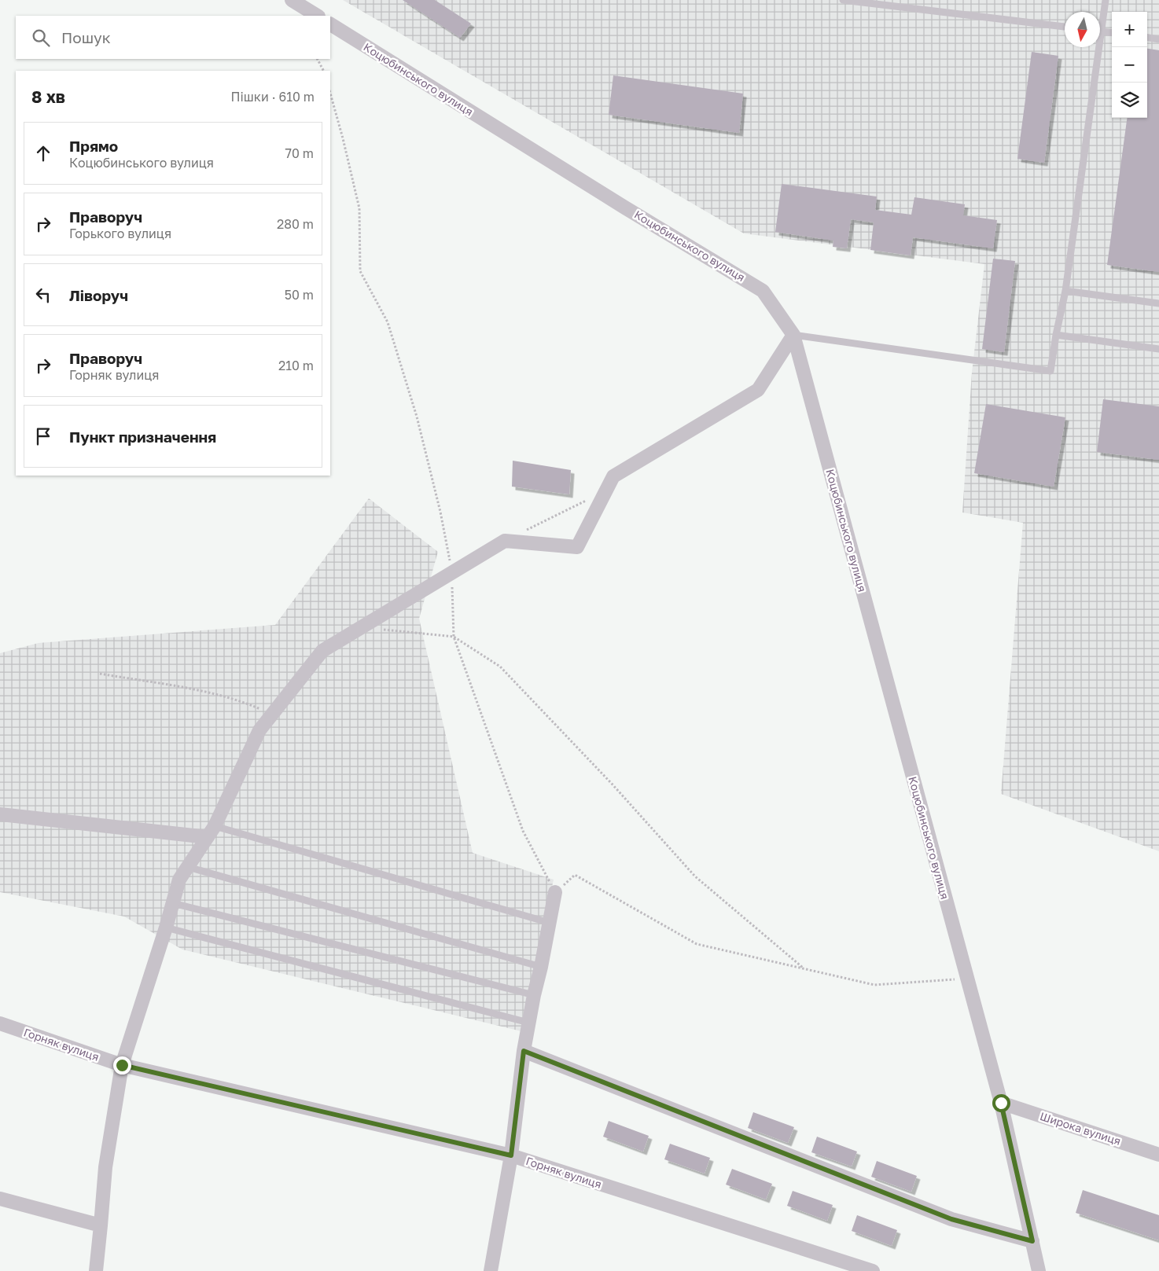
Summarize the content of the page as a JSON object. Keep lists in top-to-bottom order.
{
  "streets": {
    "street": ["Коцюбинського вулиця", "Горняк вулиця", "Широка вулиця"]
  },
  "crossings": [
    ["Коцюбинського вулиця", "Широка вулиця"]
  ],
  "north": "bottom",
  "page": {
    "map_buttons": ["+", "−"],
    "search": "Пошук",
    "heading": ["8 хв", "Пішки · 610 m"],
    "list": [
      ["Прямо", "Коцюбинського вулиця", "70 m"],
      ["Праворуч", "Горького вулиця", "280 m"],
      ["Ліворуч", "50 m"],
      ["Праворуч", "Горняк вулиця", "210 m"],
      "Пункт призначення"
    ]
  }
}
